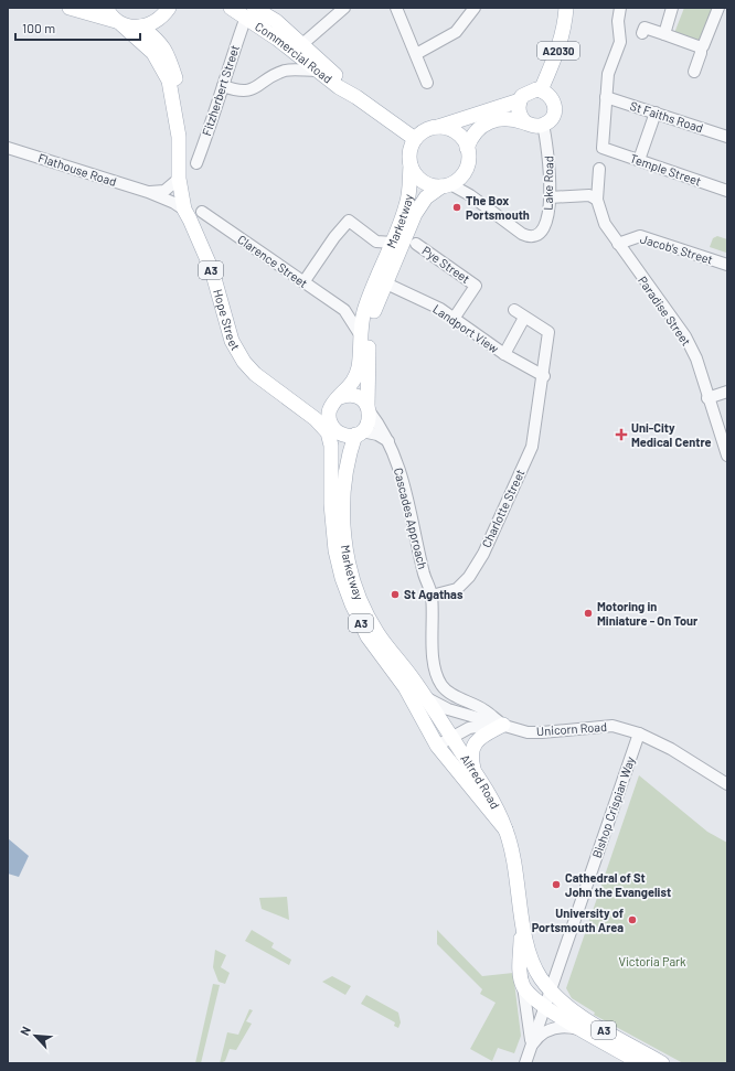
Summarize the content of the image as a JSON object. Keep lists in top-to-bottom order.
{
  "streets": {
    "main road": [
      "A2030",
      "Commercial Road",
      "Marketway",
      "A3",
      "Hope Street",
      "Alfred Road"
    ],
    "street": [
      "Fitzherbert Street",
      "St Faiths Road",
      "Flathouse Road",
      "Temple Street",
      "Lake Road",
      "Jacob's Street",
      "Clarence Street",
      "Pye Street",
      "Paradise Street",
      "Landport View",
      "Charlotte Street",
      "Cascades Approach",
      "Unicorn Road",
      "Bishop Crispian Way"
    ]
  },
  "crossings": [
    ["A2030", "Lake Road"],
    ["Commercial Road", "Fitzherbert Street"],
    ["Commercial Road", "Lake Road"],
    ["Commercial Road", "Marketway"],
    ["St Faiths Road", "Temple Street"],
    ["Flathouse Road", "Hope Street"],
    ["Lake Road", "Marketway"],
    ["Marketway", "Clarence Street"],
    ["Marketway", "A3"],
    ["Marketway", "Hope Street"],
    ["Marketway", "Landport View"],
    ["Marketway", "Cascades Approach"],
    ["Marketway", "Unicorn Road"],
    ["Marketway", "Alfred Road"],
    ["Jacob's Street", "Paradise Street"],
    ["Pye Street", "Landport View"],
    ["A3", "Hope Street"],
    ["A3", "Cascades Approach"],
    ["A3", "Alfred Road"],
    ["A3", "Bishop Crispian Way"],
    ["Landport View", "Charlotte Street"],
    ["Charlotte Street", "Cascades Approach"],
    ["Unicorn Road", "Alfred Road"],
    ["Unicorn Road", "Bishop Crispian Way"],
    ["Alfred Road", "Bishop Crispian Way"]
  ],
  "parks": ["Victoria Park"],
  "places": {
    "other": [
      "The Box Portsmouth",
      "St Agathas",
      "Motoring in Miniature - On Tour",
      "Cathedral of St John the Evangelist",
      "University of Portsmouth Area"
    ],
    "health": ["Uni-City Medical Centre"]
  },
  "scale_bar": "100 m",
  "north": "top left"
}
